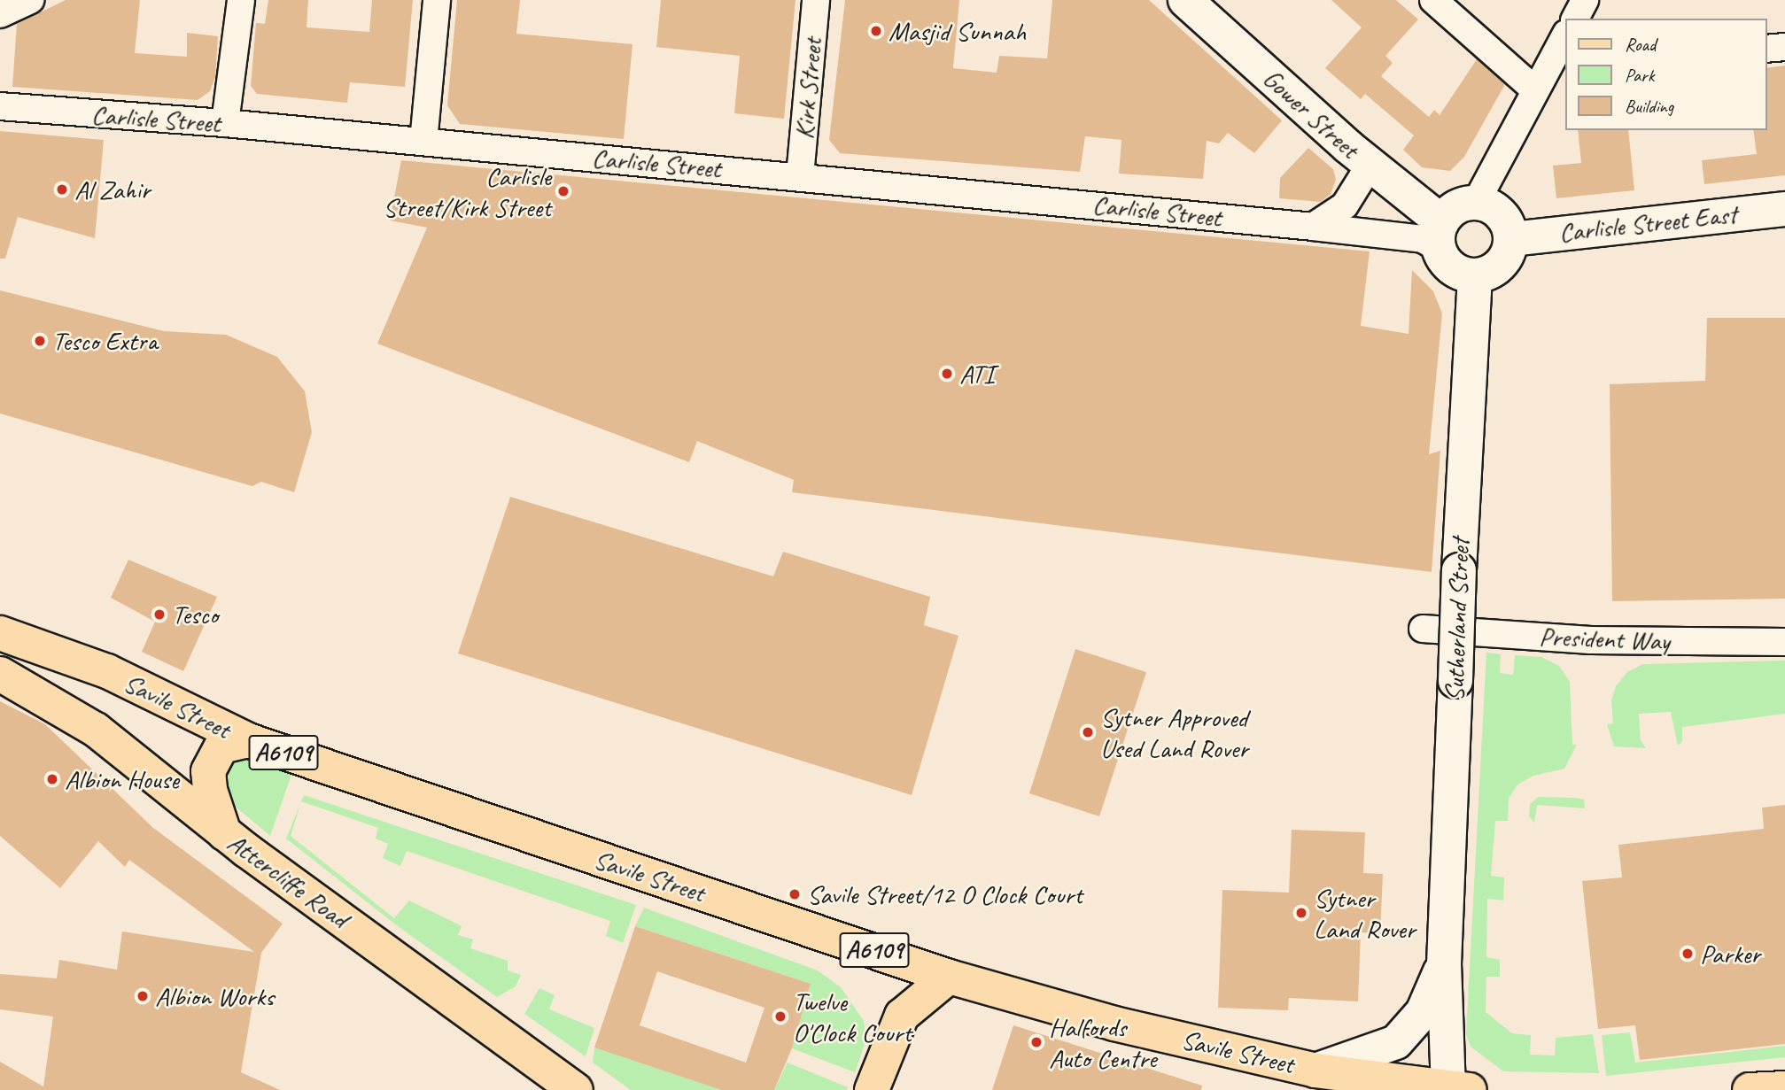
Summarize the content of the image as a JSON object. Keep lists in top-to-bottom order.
{
  "streets": {
    "main road": [
      "Gower Street",
      "Carlisle Street East",
      "Sutherland Street",
      "Savile Street",
      "A6109",
      "Attercliffe Road"
    ],
    "street": ["Kirk Street", "Carlisle Street", "President Way"]
  },
  "crossings": [
    ["Kirk Street", "Carlisle Street"],
    ["Gower Street", "Carlisle Street"],
    ["Gower Street", "Carlisle Street East"],
    ["Gower Street", "Sutherland Street"],
    ["Carlisle Street", "Carlisle Street East"],
    ["Carlisle Street", "Sutherland Street"],
    ["Carlisle Street East", "Sutherland Street"],
    ["Sutherland Street", "Savile Street"]
  ],
  "places": [
    "Masjid Sunnah",
    "Al Zahir",
    "Carlisle Street/Kirk Street",
    "Tesco Extra",
    "ATI",
    "Tesco",
    "Sytner Approved Used Land Rover",
    "Albion House",
    "Savile Street/12 O Clock Court",
    "Sytner Land Rover",
    "Parker",
    "Albion Works",
    "Twelve O'Clock Court",
    "Halfords Auto Centre"
  ],
  "legend": ["Road", "Park", "Building"]
}
